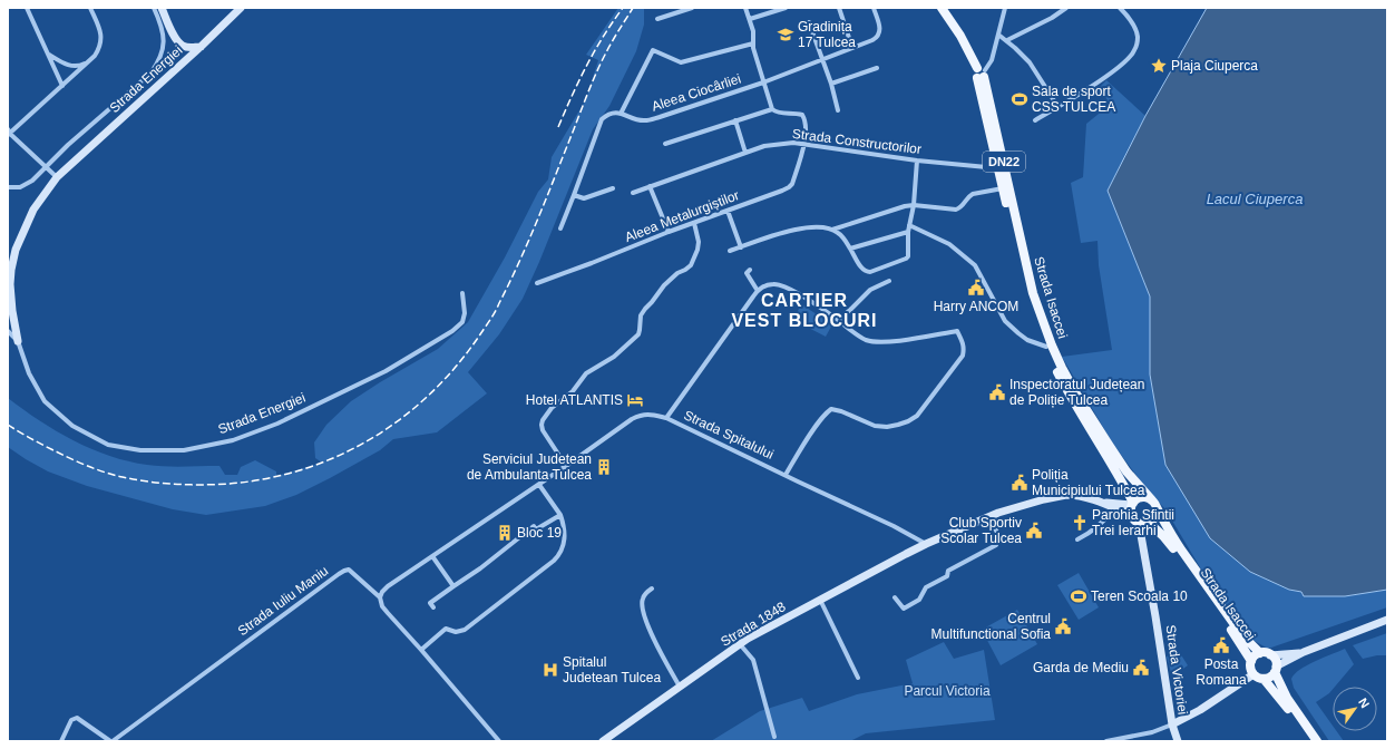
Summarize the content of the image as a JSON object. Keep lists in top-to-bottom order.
{
  "streets": {
    "main road": ["DN22", "Strada Isaccei"],
    "street": [
      "Strada Energiei",
      "Aleea Ciocârliei",
      "Strada Constructorilor",
      "Aleea Metalurgiștilor",
      "Strada Spitalului",
      "Strada Iuliu Maniu",
      "Strada 1848",
      "Strada Victoriei"
    ]
  },
  "crossings": [
    ["Strada Constructorilor", "Aleea Metalurgiștilor"],
    ["Strada Constructorilor", "Strada Isaccei"],
    ["Strada Isaccei", "Strada Victoriei"],
    ["Strada Spitalului", "Strada Iuliu Maniu"],
    ["Strada Spitalului", "Strada 1848"]
  ],
  "districts": ["CARTIER VEST BLOCURI"],
  "water": ["Lacul Ciuperca"],
  "parks": ["Parcul Victoria"],
  "places": {
    "school or university": ["Gradinița 17 Tulcea"],
    "place": ["Plaja Ciuperca"],
    "sports": ["Sala de sport CSS TULCEA", "Teren Scoala 10"],
    "public building": [
      "Harry ANCOM",
      "Inspectoratul Județean de Poliție Tulcea",
      "Poliția Municipiului Tulcea",
      "Club Sportiv Scolar Tulcea",
      "Centrul Multifunctional Sofia",
      "Posta Romana",
      "Garda de Mediu"
    ],
    "hotel": ["Hotel ATLANTIS"],
    "building": ["Serviciul Judetean de Ambulanta Tulcea", "Bloc 19"],
    "church": ["Parohia Sfintii Trei Ierarhi"],
    "hospital": ["Spitalul Judetean Tulcea"]
  },
  "north": "top right"
}
